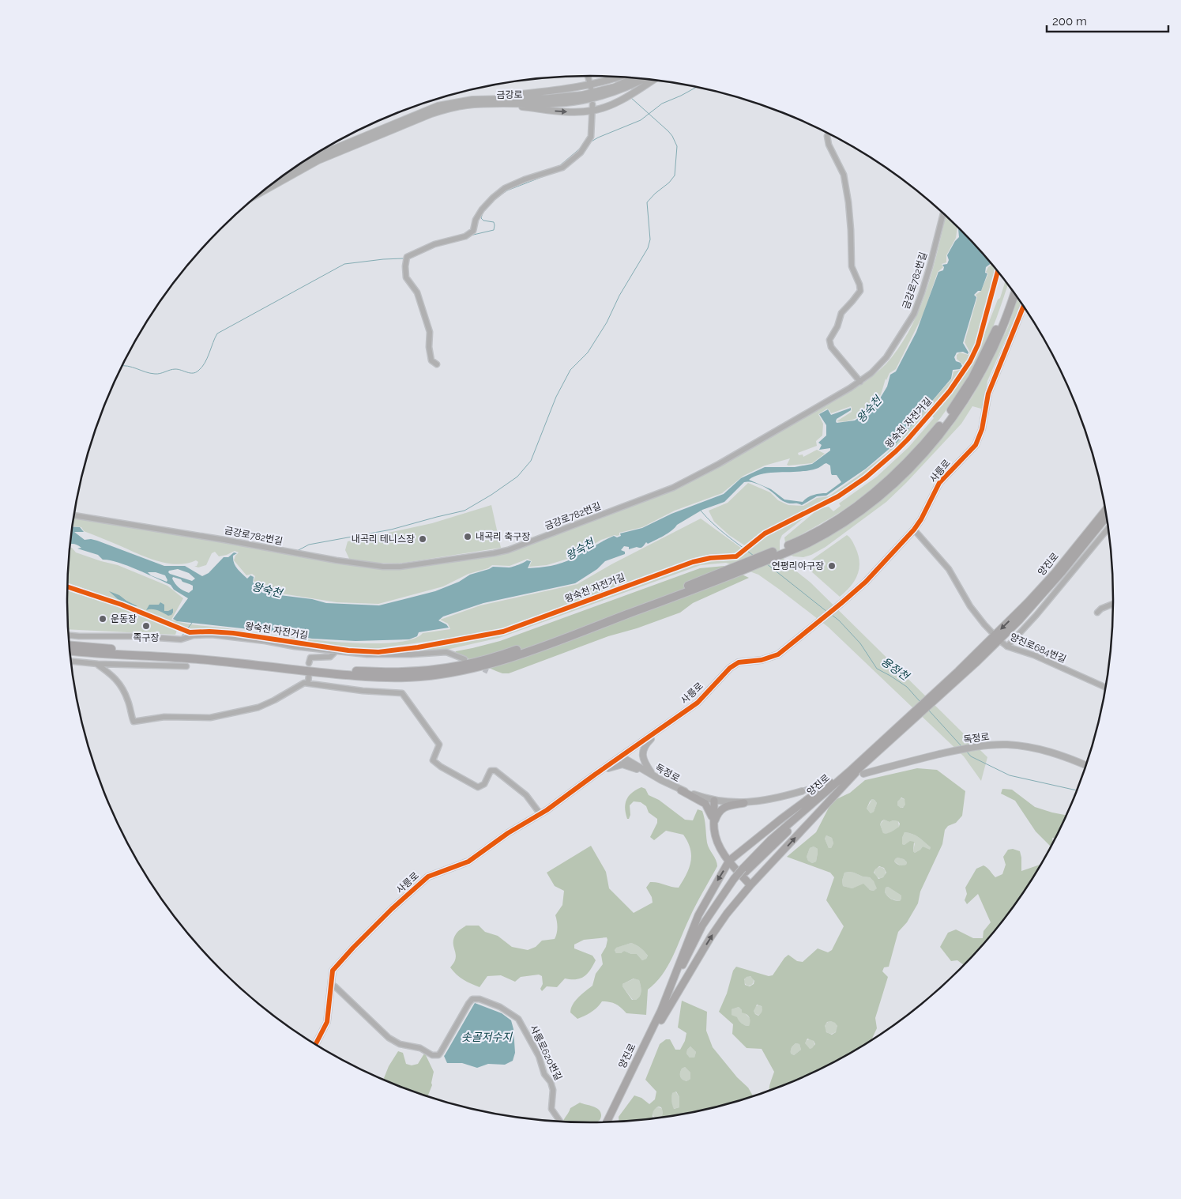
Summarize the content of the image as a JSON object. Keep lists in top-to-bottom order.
{
  "streets": {
    "main road": ["양진로"],
    "street": [
      "금강로",
      "금강로782번길",
      "사릉로",
      "양진로684번길",
      "독정로",
      "사릉로620번길"
    ],
    "cycle path": ["왕숙천 자전거길"]
  },
  "crossings": [
    ["사릉로", "양진로684번길"],
    ["사릉로", "독정로"],
    ["사릉로", "사릉로620번길"],
    ["양진로", "양진로684번길"]
  ],
  "water": ["왕숙천", "용정천", "솟골저수지"],
  "places": [
    "내곡리 축구장",
    "내곡리 테니스장",
    "연평리야구장",
    "운동장",
    "족구장"
  ],
  "scale_bar": "200 m"
}
